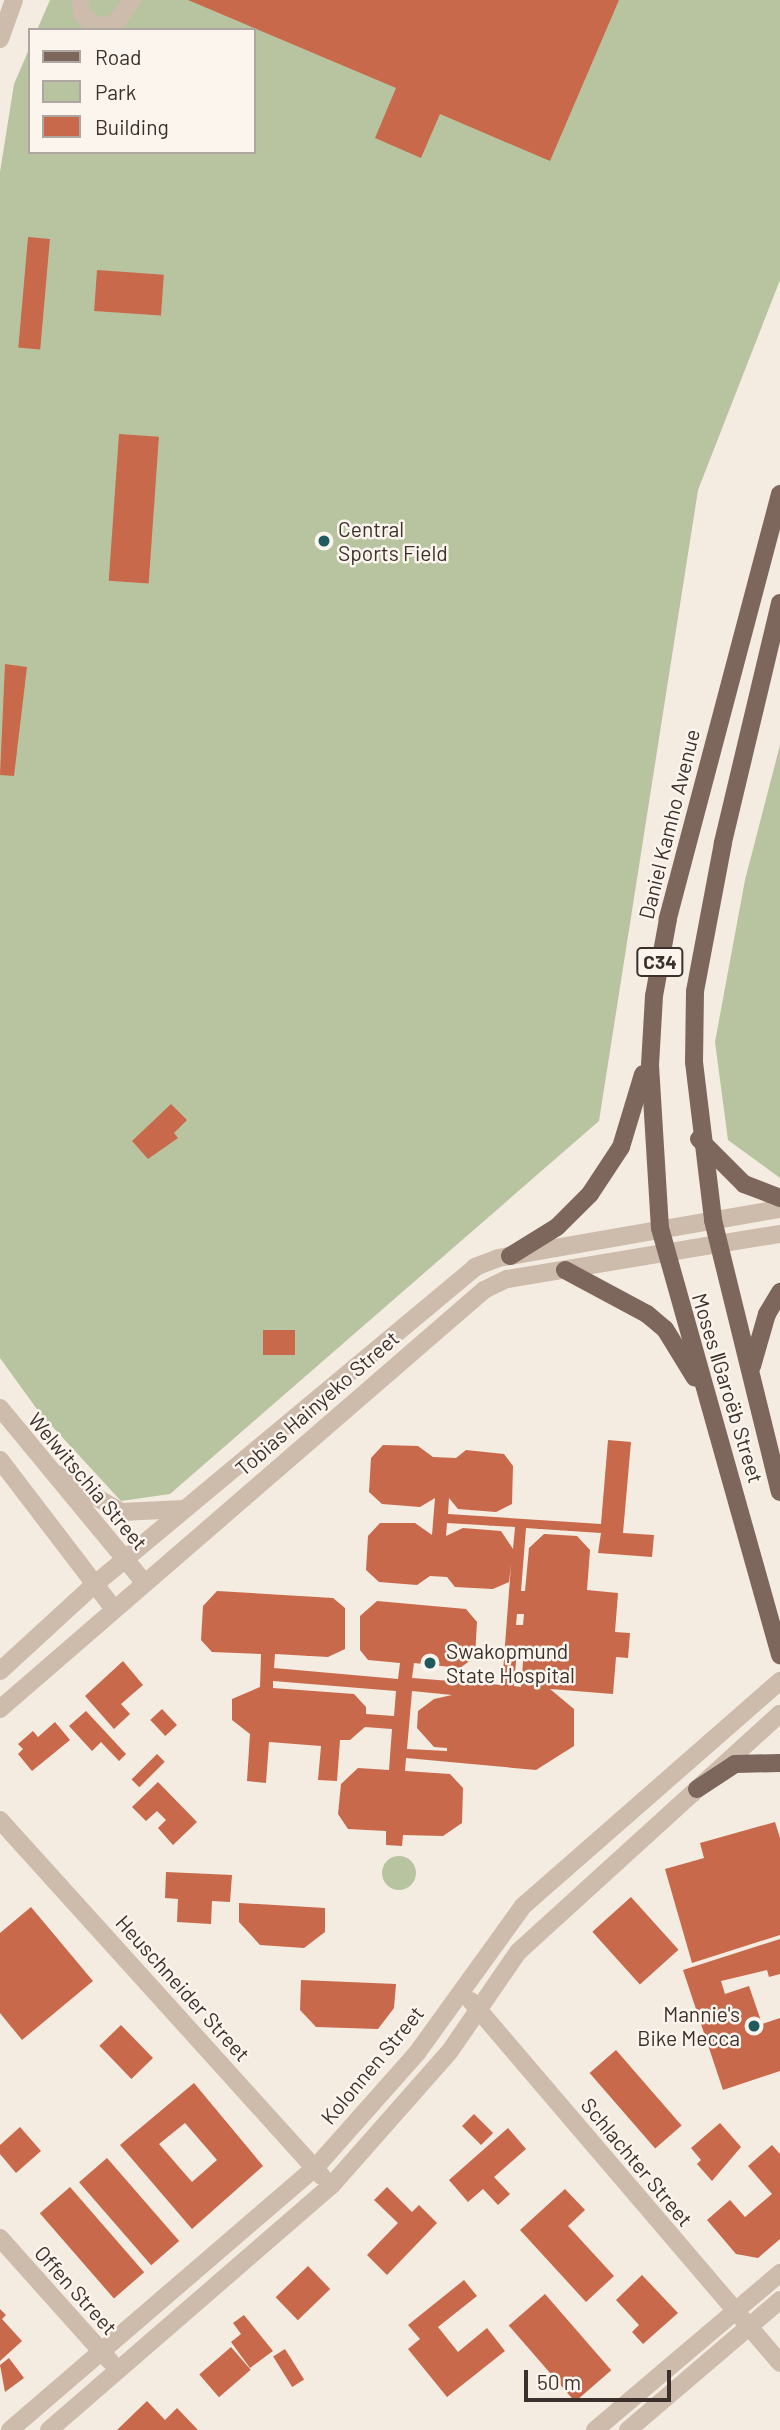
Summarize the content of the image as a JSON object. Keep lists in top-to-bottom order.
{
  "streets": {
    "main road": ["Daniel Kamho Avenue", "C34", "Moses ǁGaroëb Street"],
    "street": [
      "Tobias Hainyeko Street",
      "Welwitschia Street",
      "Heuschneider Street",
      "Kolonnen Street",
      "Schlachter Street",
      "Offen Street"
    ]
  },
  "crossings": [
    ["Daniel Kamho Avenue", "Moses ǁGaroëb Street"],
    ["Daniel Kamho Avenue", "Tobias Hainyeko Street"],
    ["C34", "Moses ǁGaroëb Street"],
    ["C34", "Tobias Hainyeko Street"],
    ["Moses ǁGaroëb Street", "Tobias Hainyeko Street"],
    ["Tobias Hainyeko Street", "Welwitschia Street"],
    ["Heuschneider Street", "Kolonnen Street"],
    ["Kolonnen Street", "Schlachter Street"],
    ["Kolonnen Street", "Offen Street"]
  ],
  "places": ["Central Sports Field", "Swakopmund State Hospital", "Mannie's Bike Mecca"],
  "legend": ["Road", "Park", "Building"],
  "scale_bar": "50 m"
}
